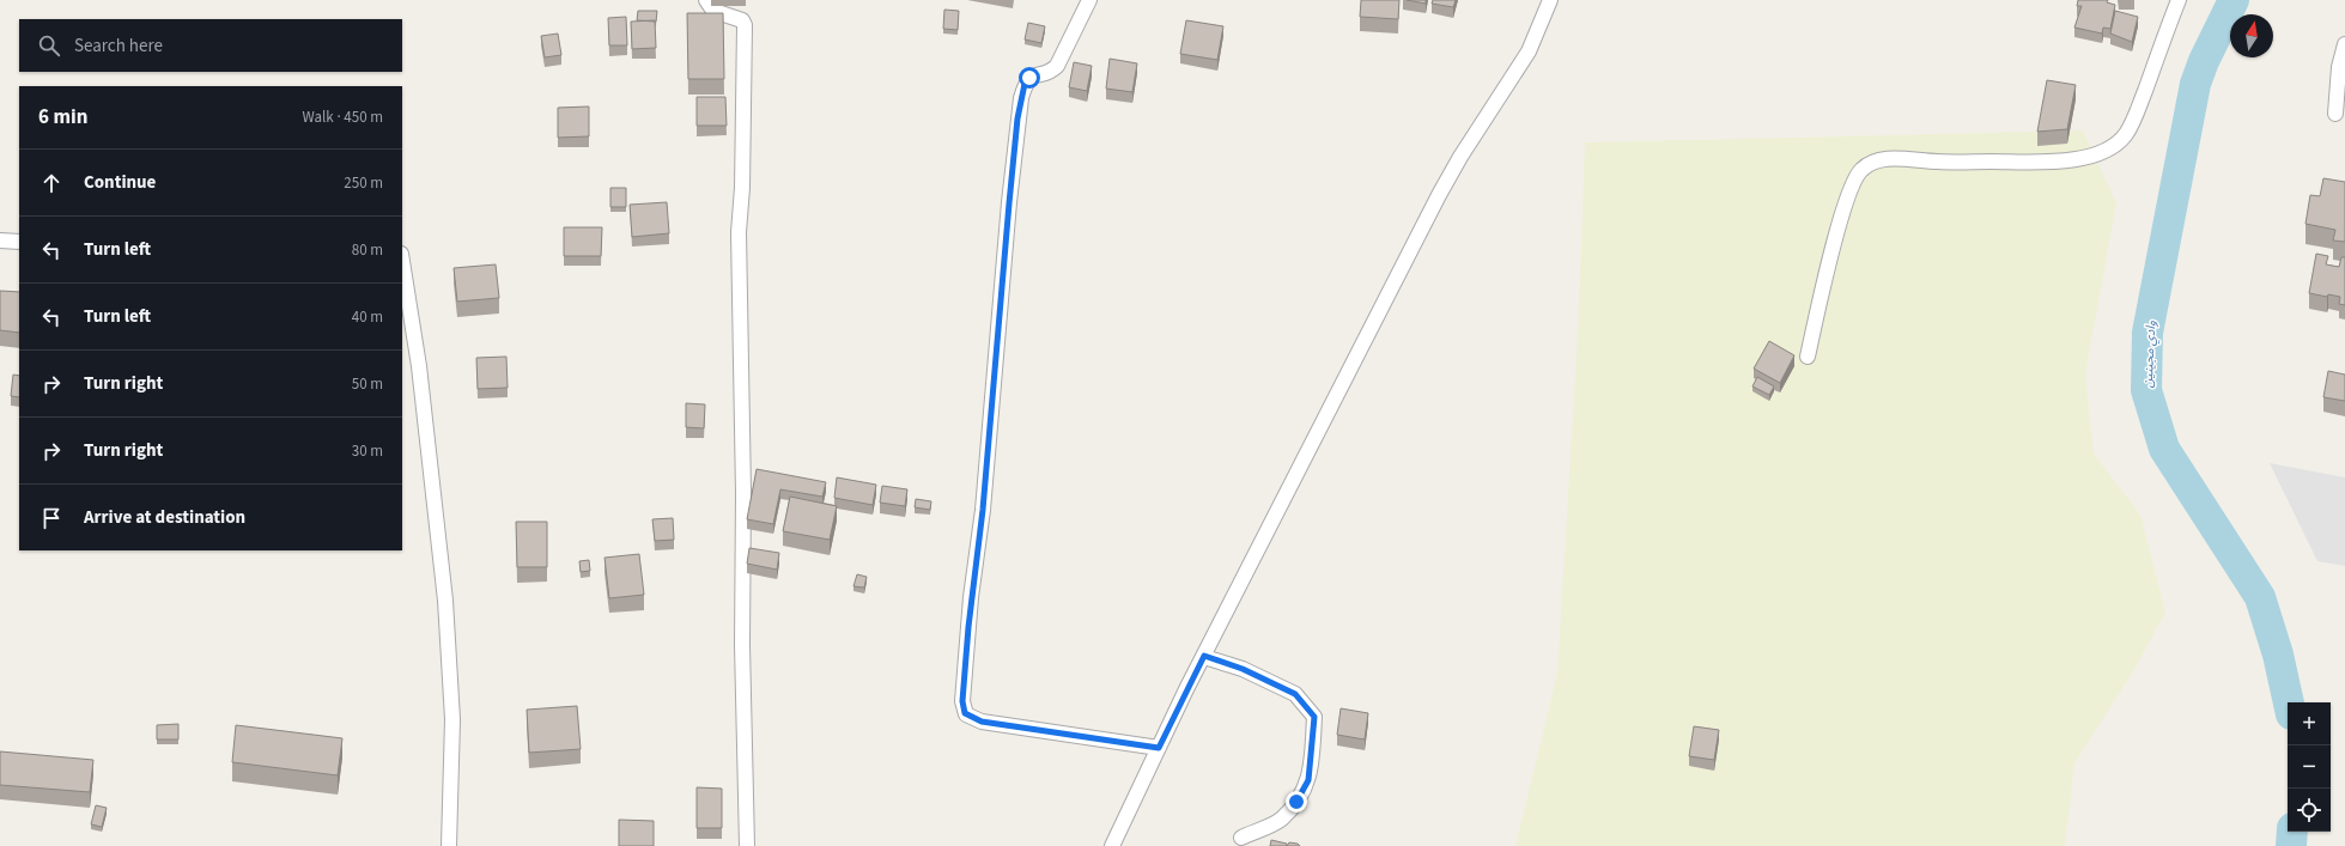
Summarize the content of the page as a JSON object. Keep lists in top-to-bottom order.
{
  "water": ["وادي مجينين"],
  "north": "top",
  "page": {
    "search": "Search here",
    "heading": ["6 min", "Walk · 450 m"],
    "list": [
      ["Continue", "250 m"],
      ["Turn left", "80 m"],
      ["Turn left", "40 m"],
      ["Turn right", "50 m"],
      ["Turn right", "30 m"],
      "Arrive at destination"
    ],
    "map_buttons": ["+", "−"]
  }
}
